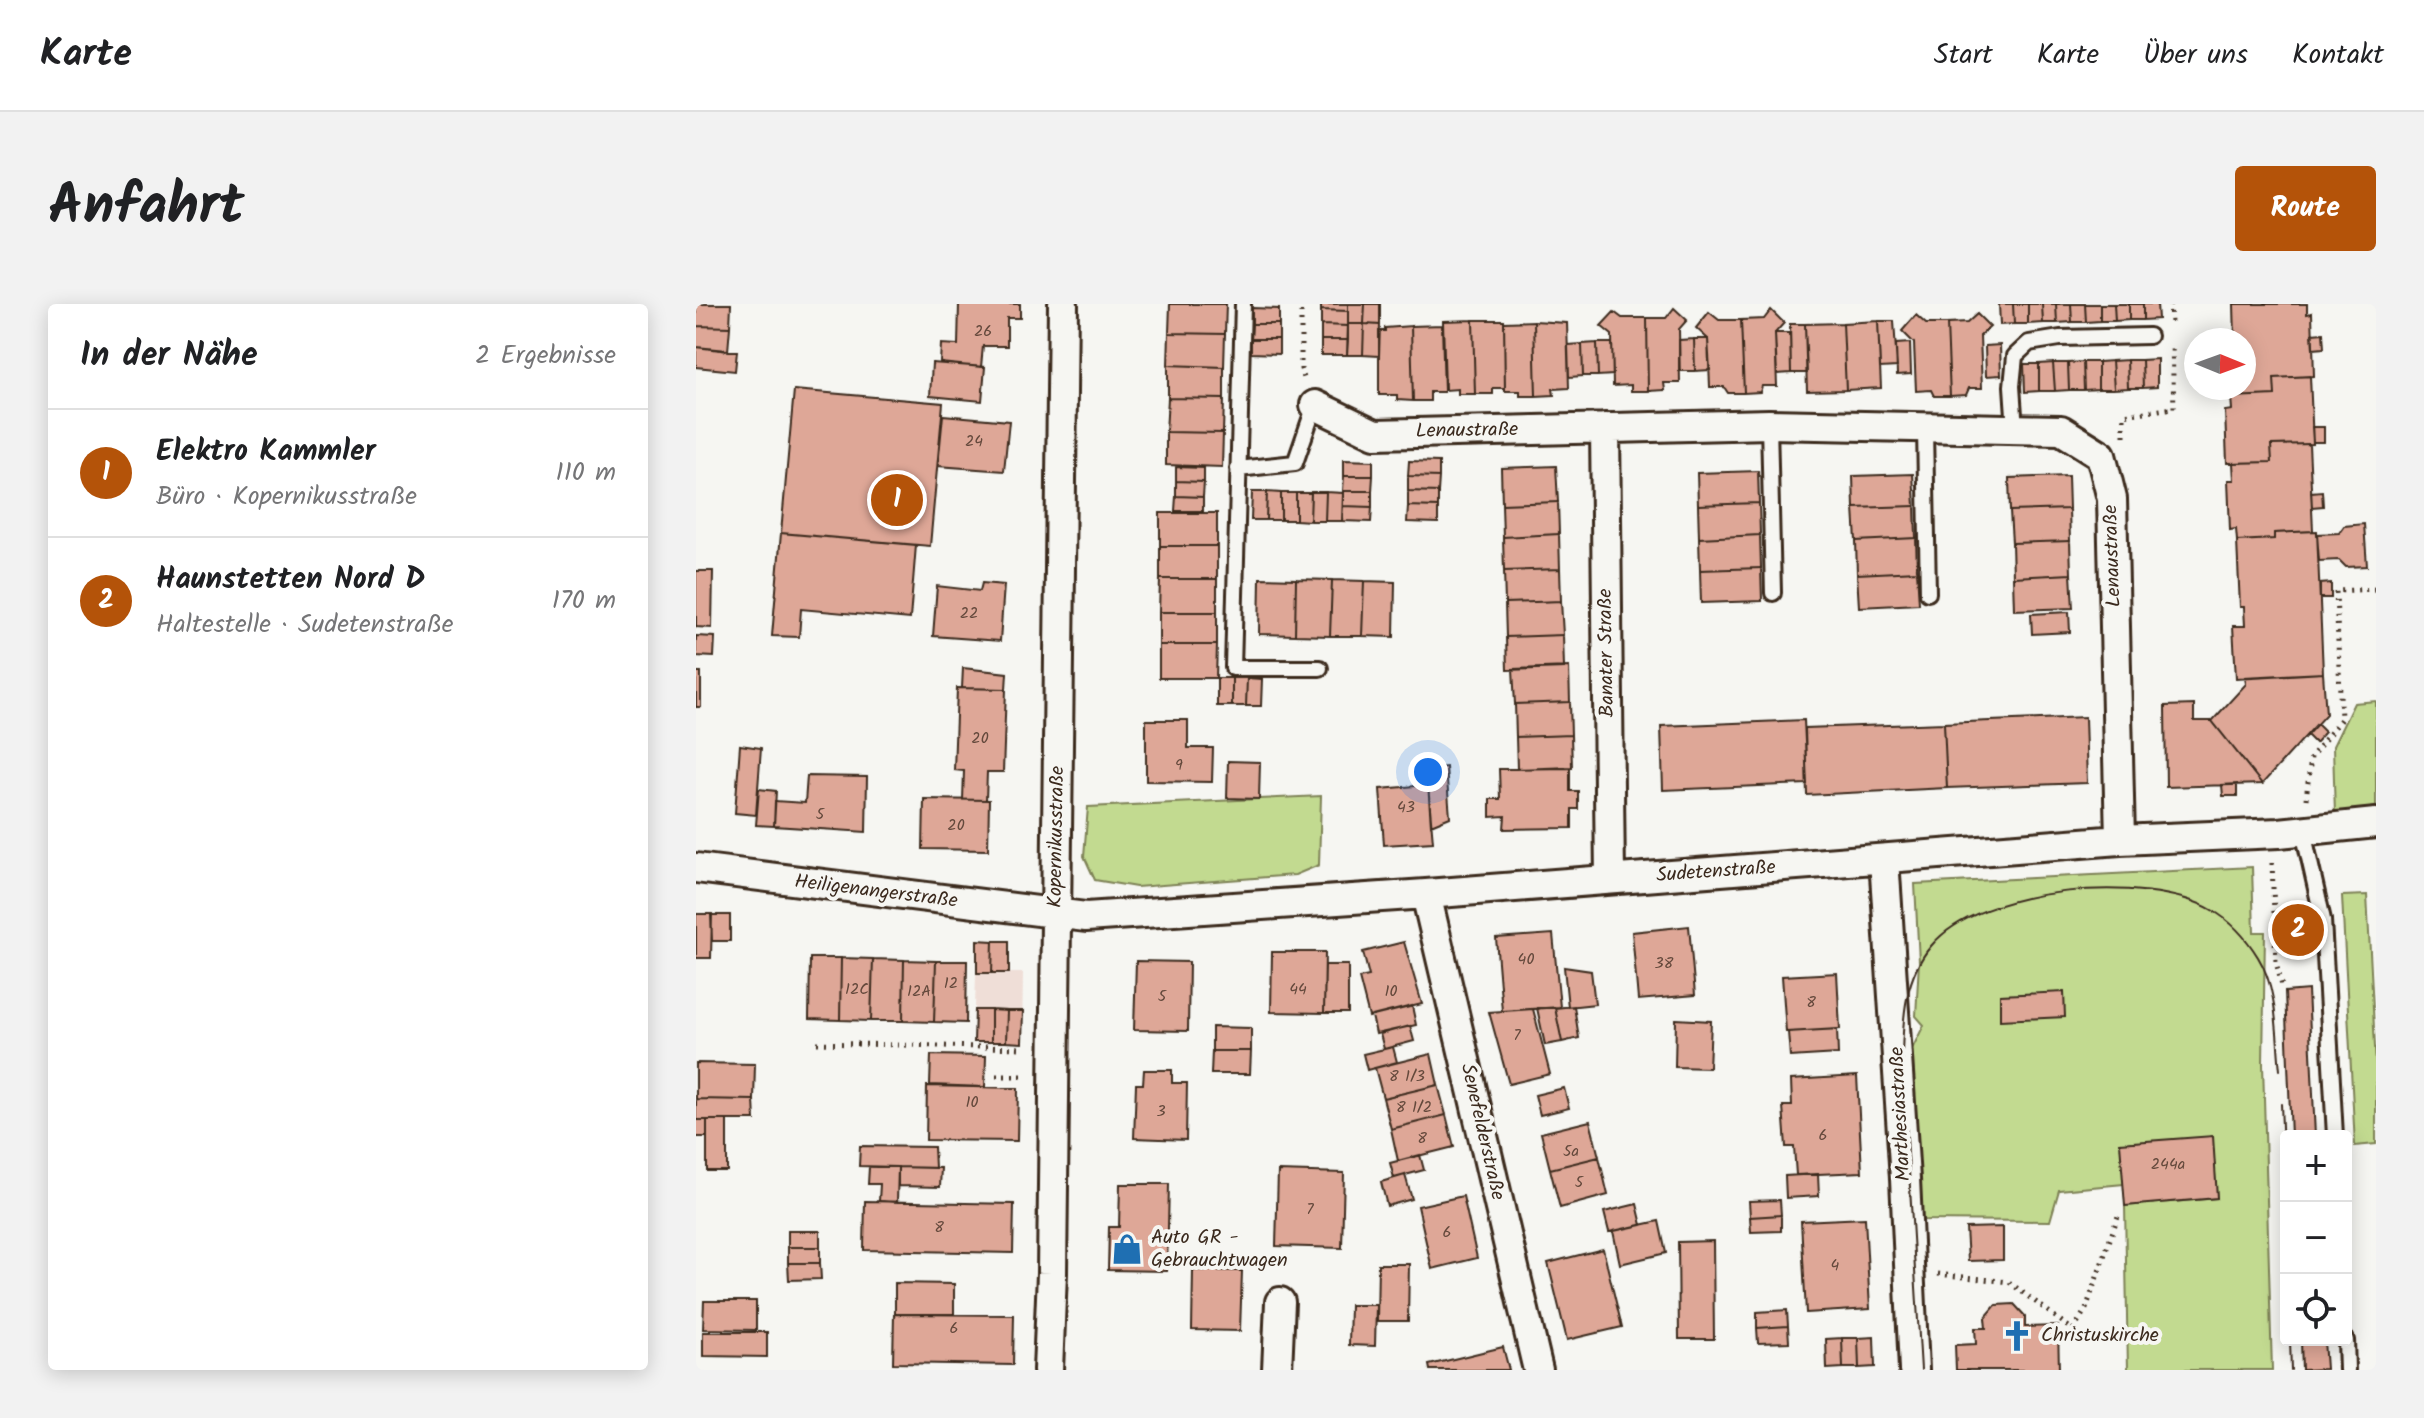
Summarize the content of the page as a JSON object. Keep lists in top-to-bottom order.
{
  "streets": {
    "street": [
      "Lenaustraße",
      "Banater Straße",
      "Kopernikusstraße",
      "Sudetenstraße",
      "Heiligenangerstraße",
      "Marthesiastraße",
      "Senefelderstraße"
    ]
  },
  "crossings": [
    ["Lenaustraße", "Banater Straße"],
    ["Lenaustraße", "Sudetenstraße"],
    ["Banater Straße", "Sudetenstraße"],
    ["Kopernikusstraße", "Sudetenstraße"],
    ["Kopernikusstraße", "Heiligenangerstraße"],
    ["Sudetenstraße", "Heiligenangerstraße"],
    ["Sudetenstraße", "Marthesiastraße"],
    ["Sudetenstraße", "Senefelderstraße"]
  ],
  "places": {
    "shop": ["Auto GR - Gebrauchtwagen"],
    "church": ["Christuskirche"]
  },
  "house_numbers": [
    "26",
    "24",
    "22",
    "20",
    "9",
    "43",
    "5",
    "20",
    "40",
    "38",
    "12",
    "12C",
    "44",
    "12A",
    "10",
    "5",
    "8",
    "7",
    "8 1/3",
    "10",
    "8 1/2",
    "3",
    "6",
    "8",
    "5a",
    "244a",
    "5",
    "7",
    "8",
    "6",
    "4",
    "6"
  ],
  "north": "right",
  "page": {
    "header": "Karte",
    "nav": [
      "Start",
      "Karte",
      "Über uns",
      "Kontakt"
    ],
    "title": "Anfahrt",
    "buttons": "Route",
    "heading": ["In der Nähe", "2 Ergebnisse"],
    "list": [
      {
        "mark": "1",
        "name": "Elektro Kammler",
        "note": "Büro · Kopernikusstraße",
        "value": "110 m"
      },
      {
        "mark": "2",
        "name": "Haunstetten Nord D",
        "note": "Haltestelle · Sudetenstraße",
        "value": "170 m"
      }
    ],
    "pins": ["1", "2"],
    "map_buttons": ["+", "−"]
  }
}
